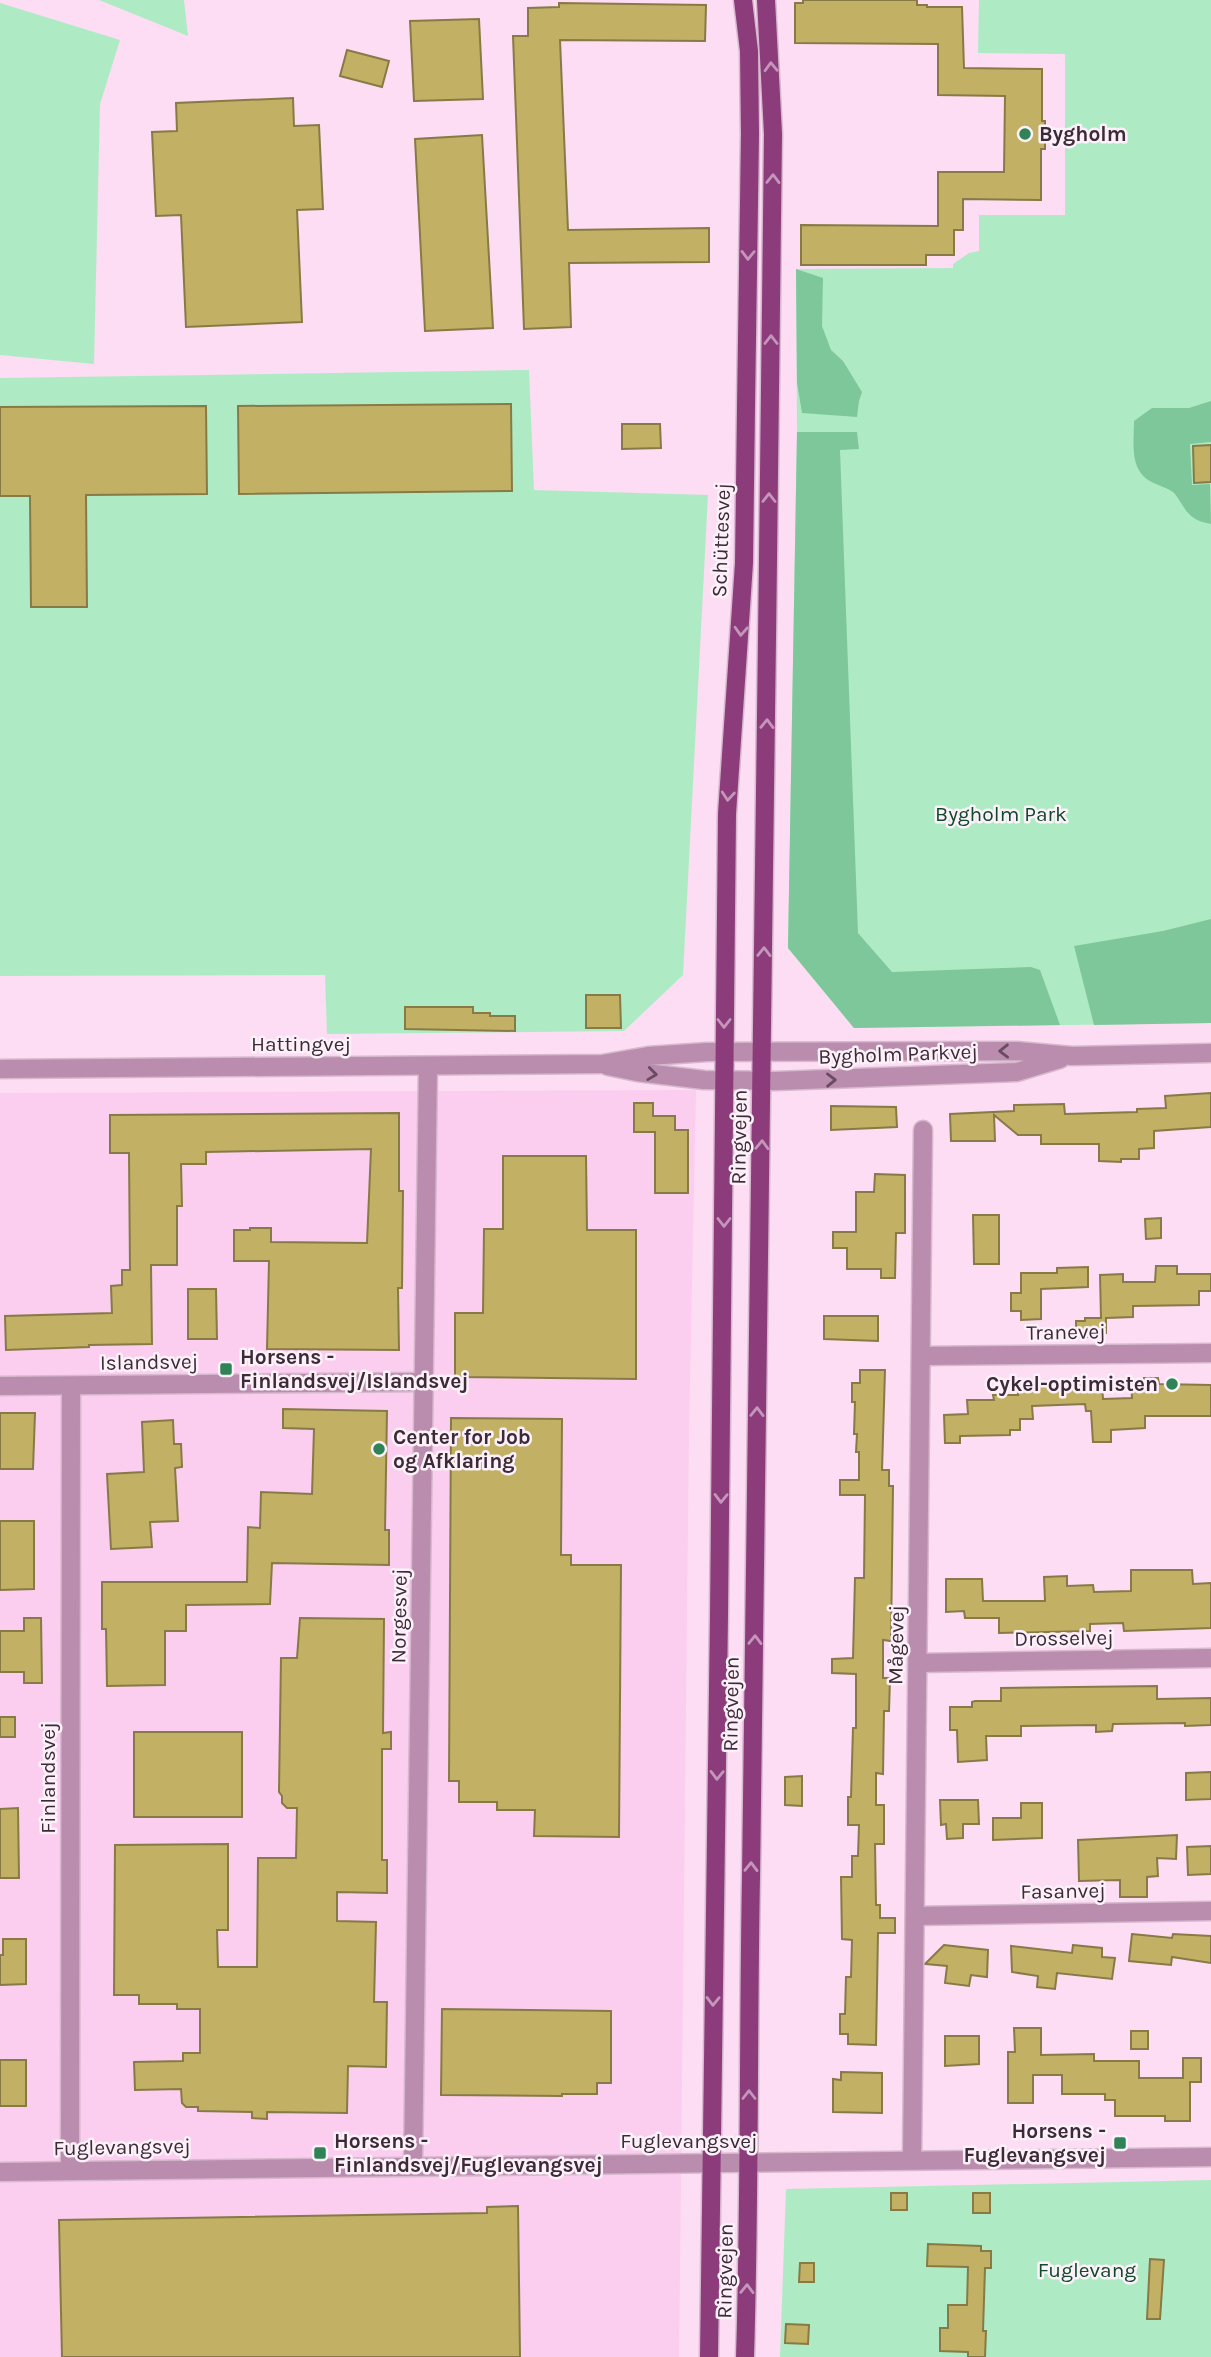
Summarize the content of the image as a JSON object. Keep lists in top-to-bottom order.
{
  "streets": {
    "main road": ["Schüttesvej", "Ringvejen"],
    "street": [
      "Hattingvej",
      "Bygholm Parkvej",
      "Tranevej",
      "Islandsvej",
      "Norgesvej",
      "Drosselvej",
      "Mågevej",
      "Finlandsvej",
      "Fasanvej",
      "Fuglevangsvej"
    ]
  },
  "crossings": [
    ["Schüttesvej", "Hattingvej"],
    ["Schüttesvej", "Bygholm Parkvej"],
    ["Schüttesvej", "Ringvejen"],
    ["Hattingvej", "Bygholm Parkvej"],
    ["Hattingvej", "Ringvejen"],
    ["Hattingvej", "Norgesvej"],
    ["Bygholm Parkvej", "Ringvejen"],
    ["Ringvejen", "Fuglevangsvej"],
    ["Tranevej", "Mågevej"],
    ["Islandsvej", "Norgesvej"],
    ["Islandsvej", "Finlandsvej"],
    ["Norgesvej", "Fuglevangsvej"],
    ["Drosselvej", "Mågevej"],
    ["Mågevej", "Fasanvej"],
    ["Mågevej", "Fuglevangsvej"],
    ["Finlandsvej", "Fuglevangsvej"]
  ],
  "parks": ["Bygholm Park", "Fuglevang"],
  "places": {
    "other": ["Bygholm", "Cykel-optimisten", "Center for Job og Afklaring"],
    "transit": ["Horsens - Finlandsvej/Islandsvej", "Horsens - Fuglevangsvej", "Horsens - Finlandsvej/Fuglevangsvej"]
  }
}
